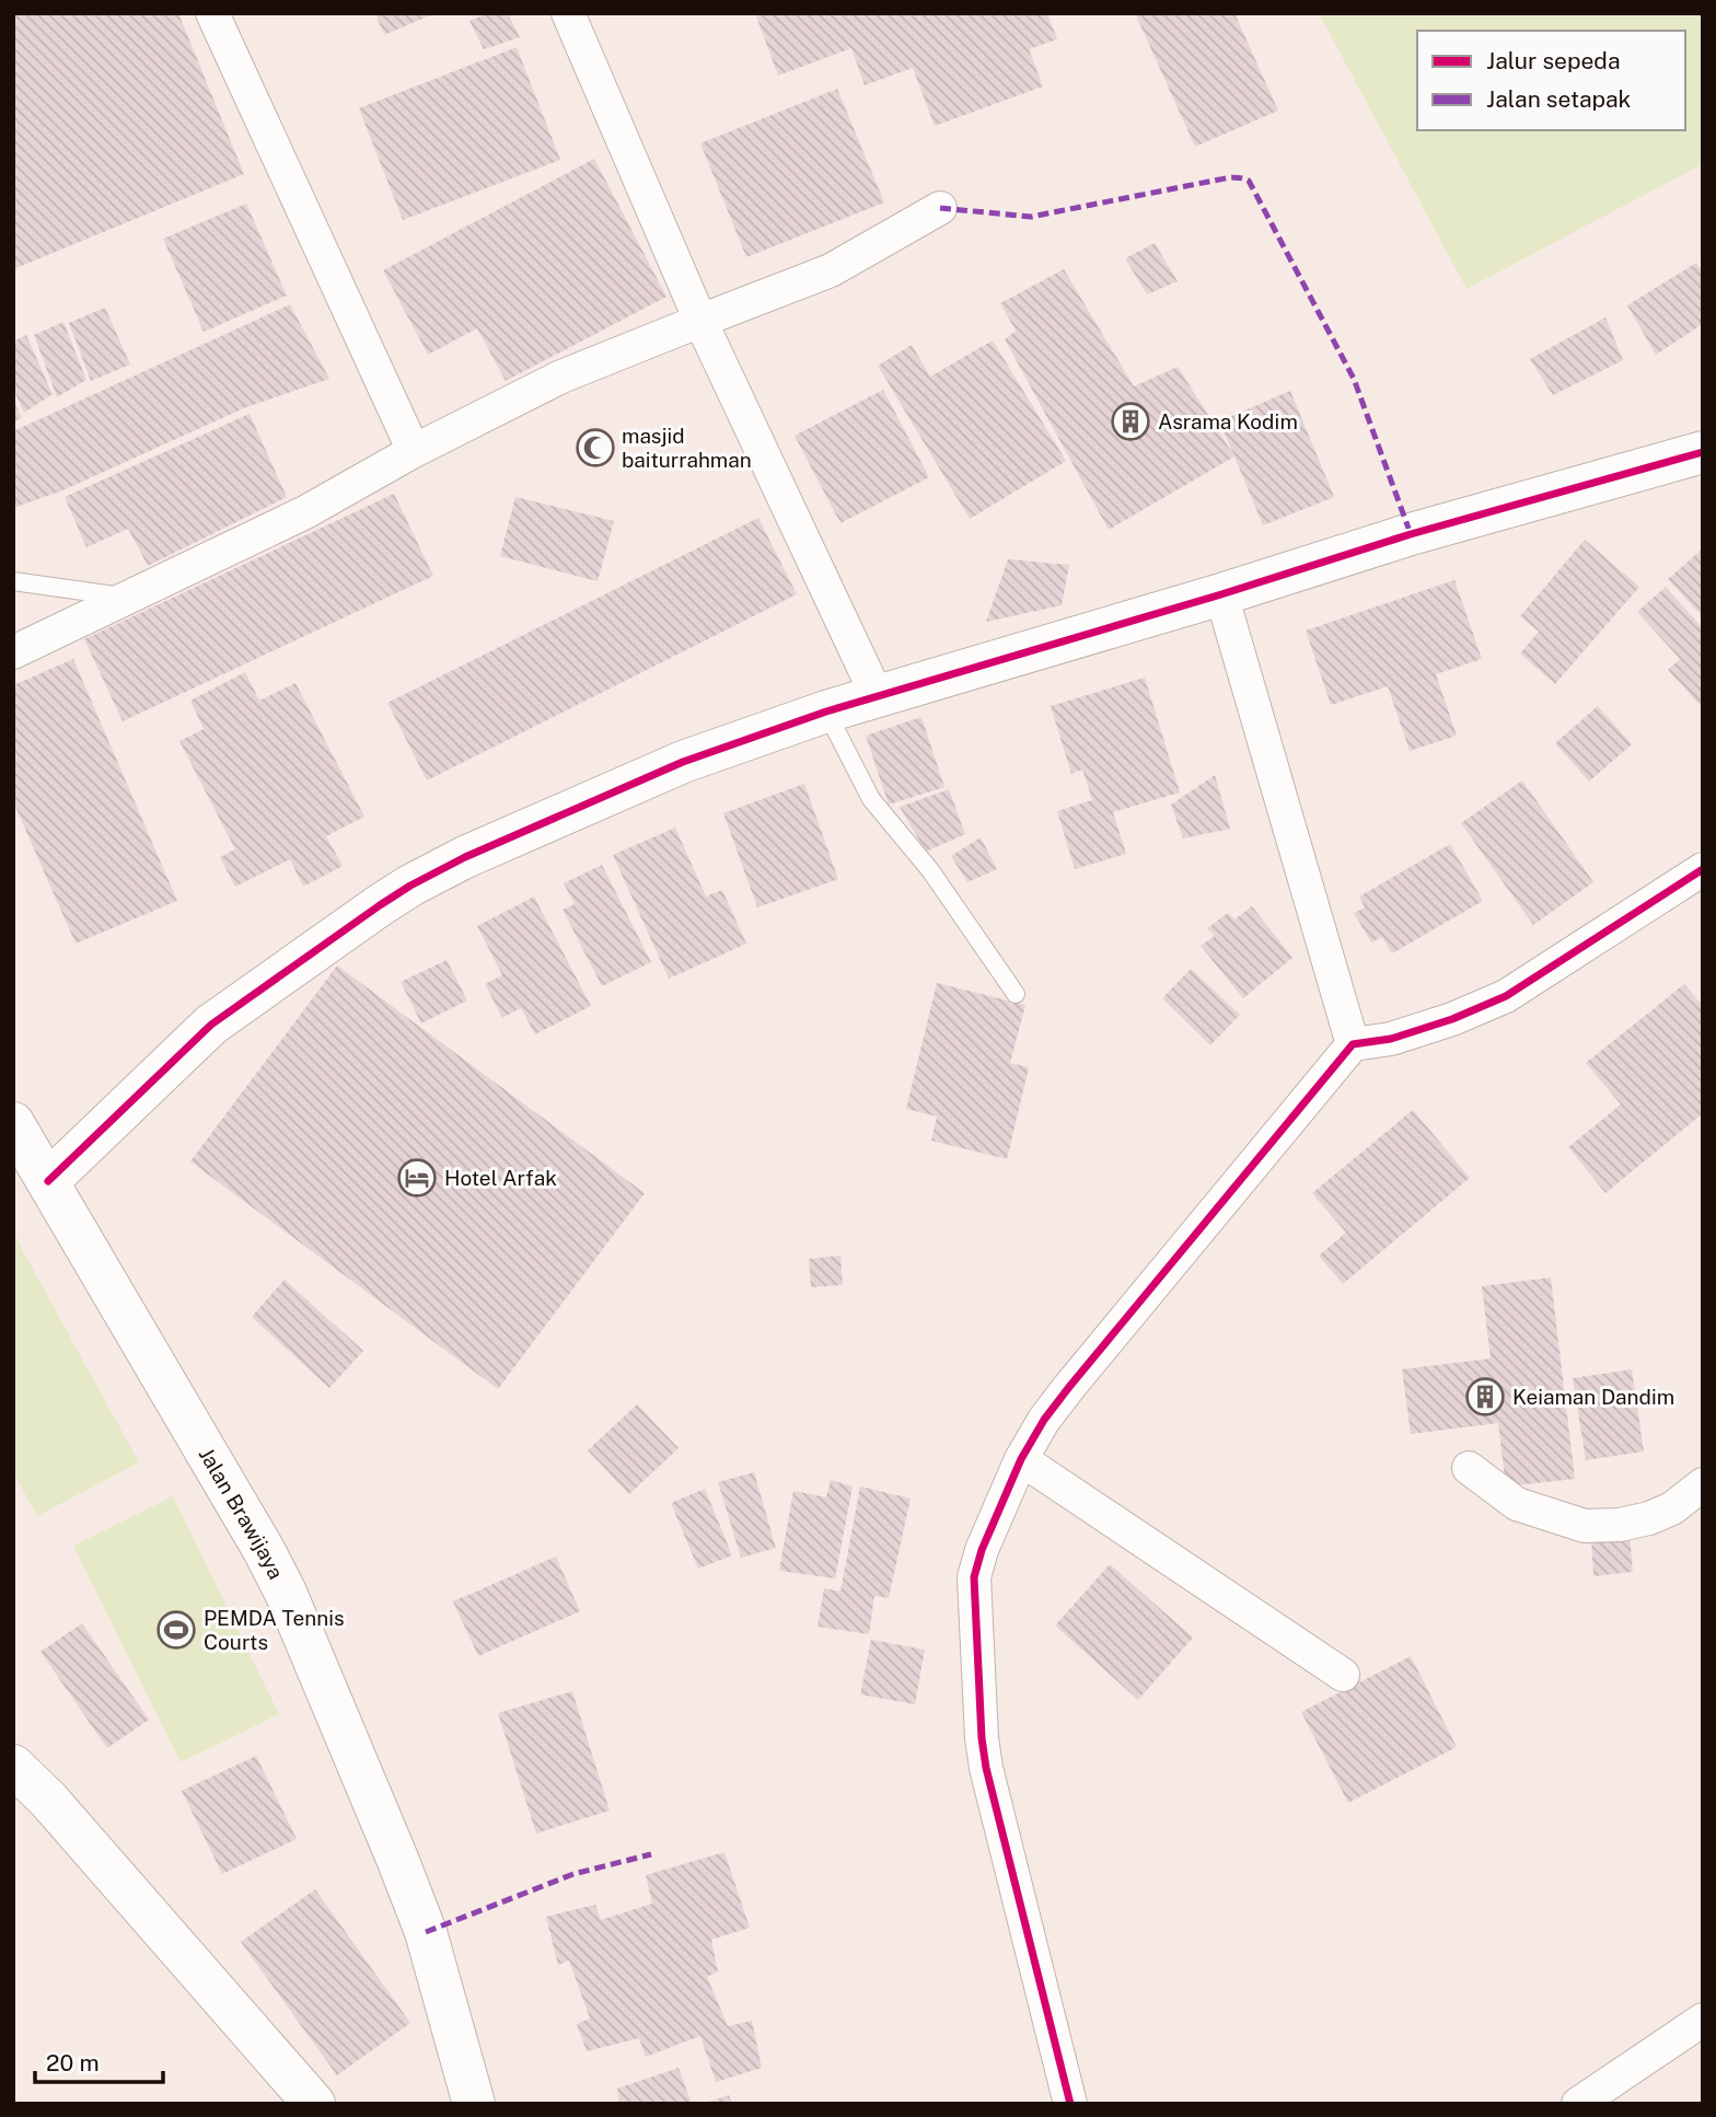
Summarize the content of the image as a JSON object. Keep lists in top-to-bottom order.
{
  "streets": {
    "street": ["Jalan Brawijaya"]
  },
  "places": {
    "building": ["Asrama Kodim", "Keiaman Dandim"],
    "mosque": ["masjid baiturrahman"],
    "hotel": ["Hotel Arfak"],
    "sports": ["PEMDA Tennis Courts"]
  },
  "legend": ["Jalur sepeda", "Jalan setapak"],
  "scale_bar": "20 m"
}
